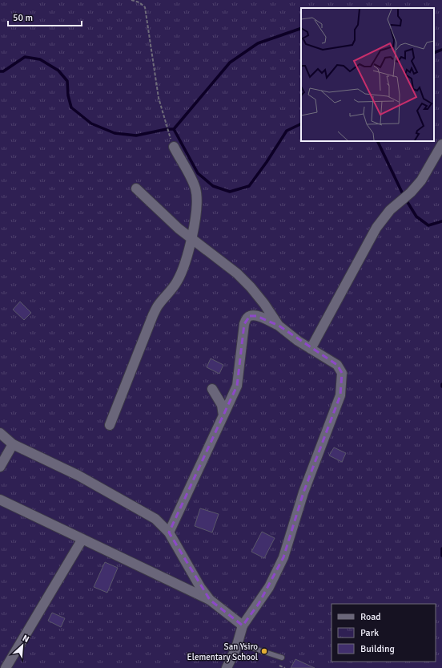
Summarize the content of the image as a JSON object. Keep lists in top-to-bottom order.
{
  "places": ["San Ysiro Elementary School"],
  "legend": ["Road", "Park", "Building"],
  "scale_bar": "50 m",
  "north": "top right"
}
